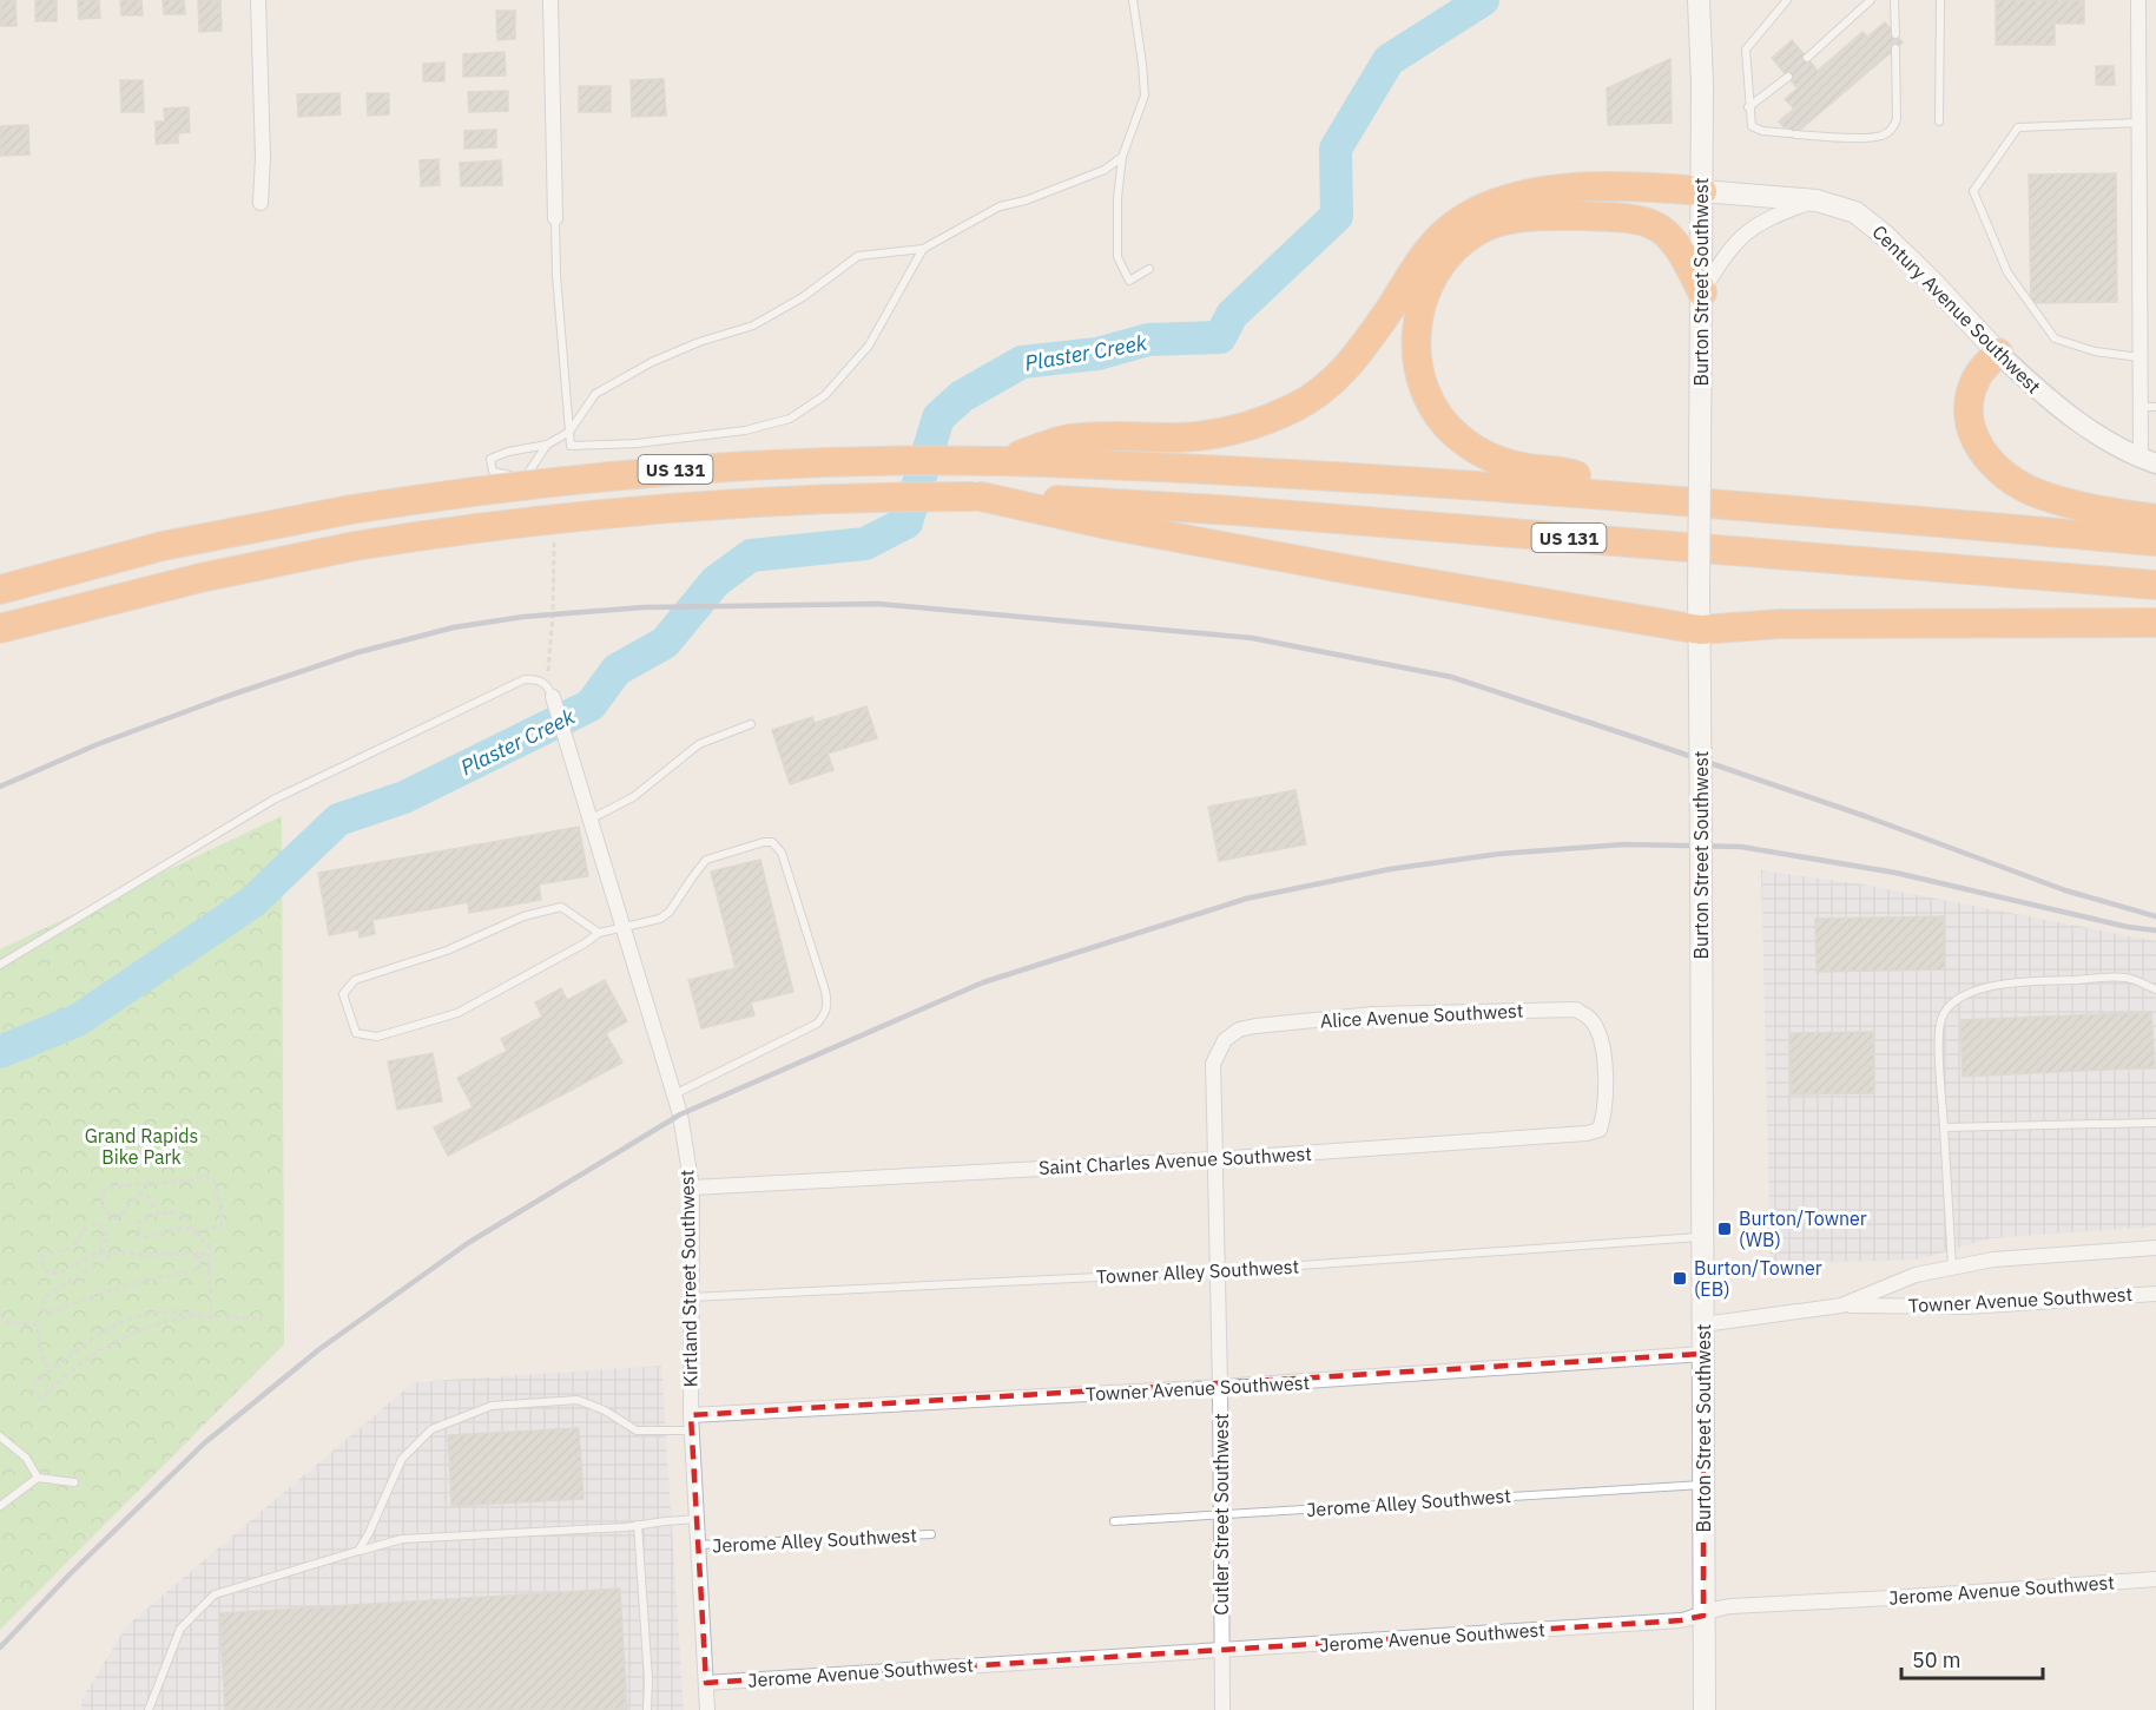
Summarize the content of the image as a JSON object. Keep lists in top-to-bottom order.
{
  "streets": {
    "highway": ["US 131"],
    "main road": ["Burton Street Southwest", "Century Avenue Southwest"],
    "street": [
      "Alice Avenue Southwest",
      "Saint Charles Avenue Southwest",
      "Kirtland Street Southwest",
      "Towner Avenue Southwest",
      "Cutler Street Southwest",
      "Jerome Avenue Southwest"
    ],
    "lane": ["Towner Alley Southwest", "Jerome Alley Southwest"]
  },
  "crossings": [
    ["Burton Street Southwest", "Century Avenue Southwest"],
    ["Burton Street Southwest", "Towner Alley Southwest"],
    ["Burton Street Southwest", "Towner Avenue Southwest"],
    ["Burton Street Southwest", "Jerome Alley Southwest"],
    ["Burton Street Southwest", "Jerome Avenue Southwest"],
    ["Alice Avenue Southwest", "Saint Charles Avenue Southwest"],
    ["Alice Avenue Southwest", "Cutler Street Southwest"],
    ["Saint Charles Avenue Southwest", "Kirtland Street Southwest"],
    ["Saint Charles Avenue Southwest", "Cutler Street Southwest"],
    ["Towner Alley Southwest", "Kirtland Street Southwest"],
    ["Towner Alley Southwest", "Cutler Street Southwest"],
    ["Kirtland Street Southwest", "Towner Avenue Southwest"],
    ["Kirtland Street Southwest", "Jerome Alley Southwest"],
    ["Kirtland Street Southwest", "Jerome Avenue Southwest"],
    ["Towner Avenue Southwest", "Cutler Street Southwest"],
    ["Jerome Alley Southwest", "Cutler Street Southwest"],
    ["Cutler Street Southwest", "Jerome Avenue Southwest"]
  ],
  "water": ["Plaster Creek"],
  "parks": ["Grand Rapids Bike Park"],
  "places": {
    "transit": ["Burton/Towner (WB)", "Burton/Towner (EB)"]
  },
  "scale_bar": "50 m"
}
